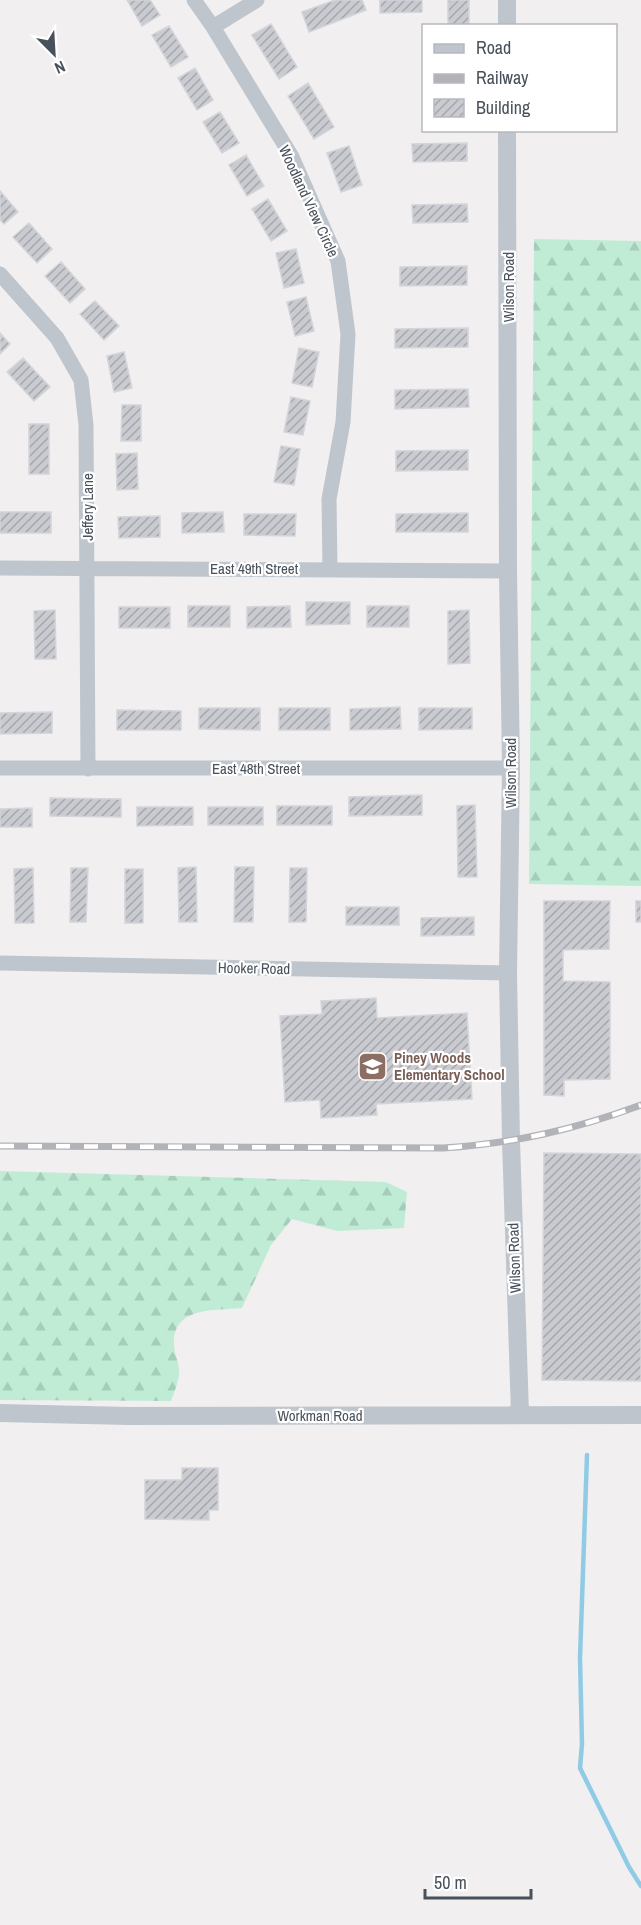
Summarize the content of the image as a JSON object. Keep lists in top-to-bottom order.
{
  "streets": {
    "street": [
      "Woodland View Circle",
      "Wilson Road",
      "Jeffery Lane",
      "East 49th Street",
      "East 48th Street",
      "Hooker Road",
      "Workman Road"
    ]
  },
  "crossings": [
    ["Woodland View Circle", "East 49th Street"],
    ["Wilson Road", "East 49th Street"],
    ["Wilson Road", "East 48th Street"],
    ["Wilson Road", "Hooker Road"],
    ["Wilson Road", "Workman Road"],
    ["Jeffery Lane", "East 49th Street"],
    ["Jeffery Lane", "East 48th Street"]
  ],
  "places": {
    "school or university": ["Piney Woods Elementary School"]
  },
  "legend": ["Road", "Railway", "Building"],
  "scale_bar": "50 m",
  "north": "bottom right"
}
